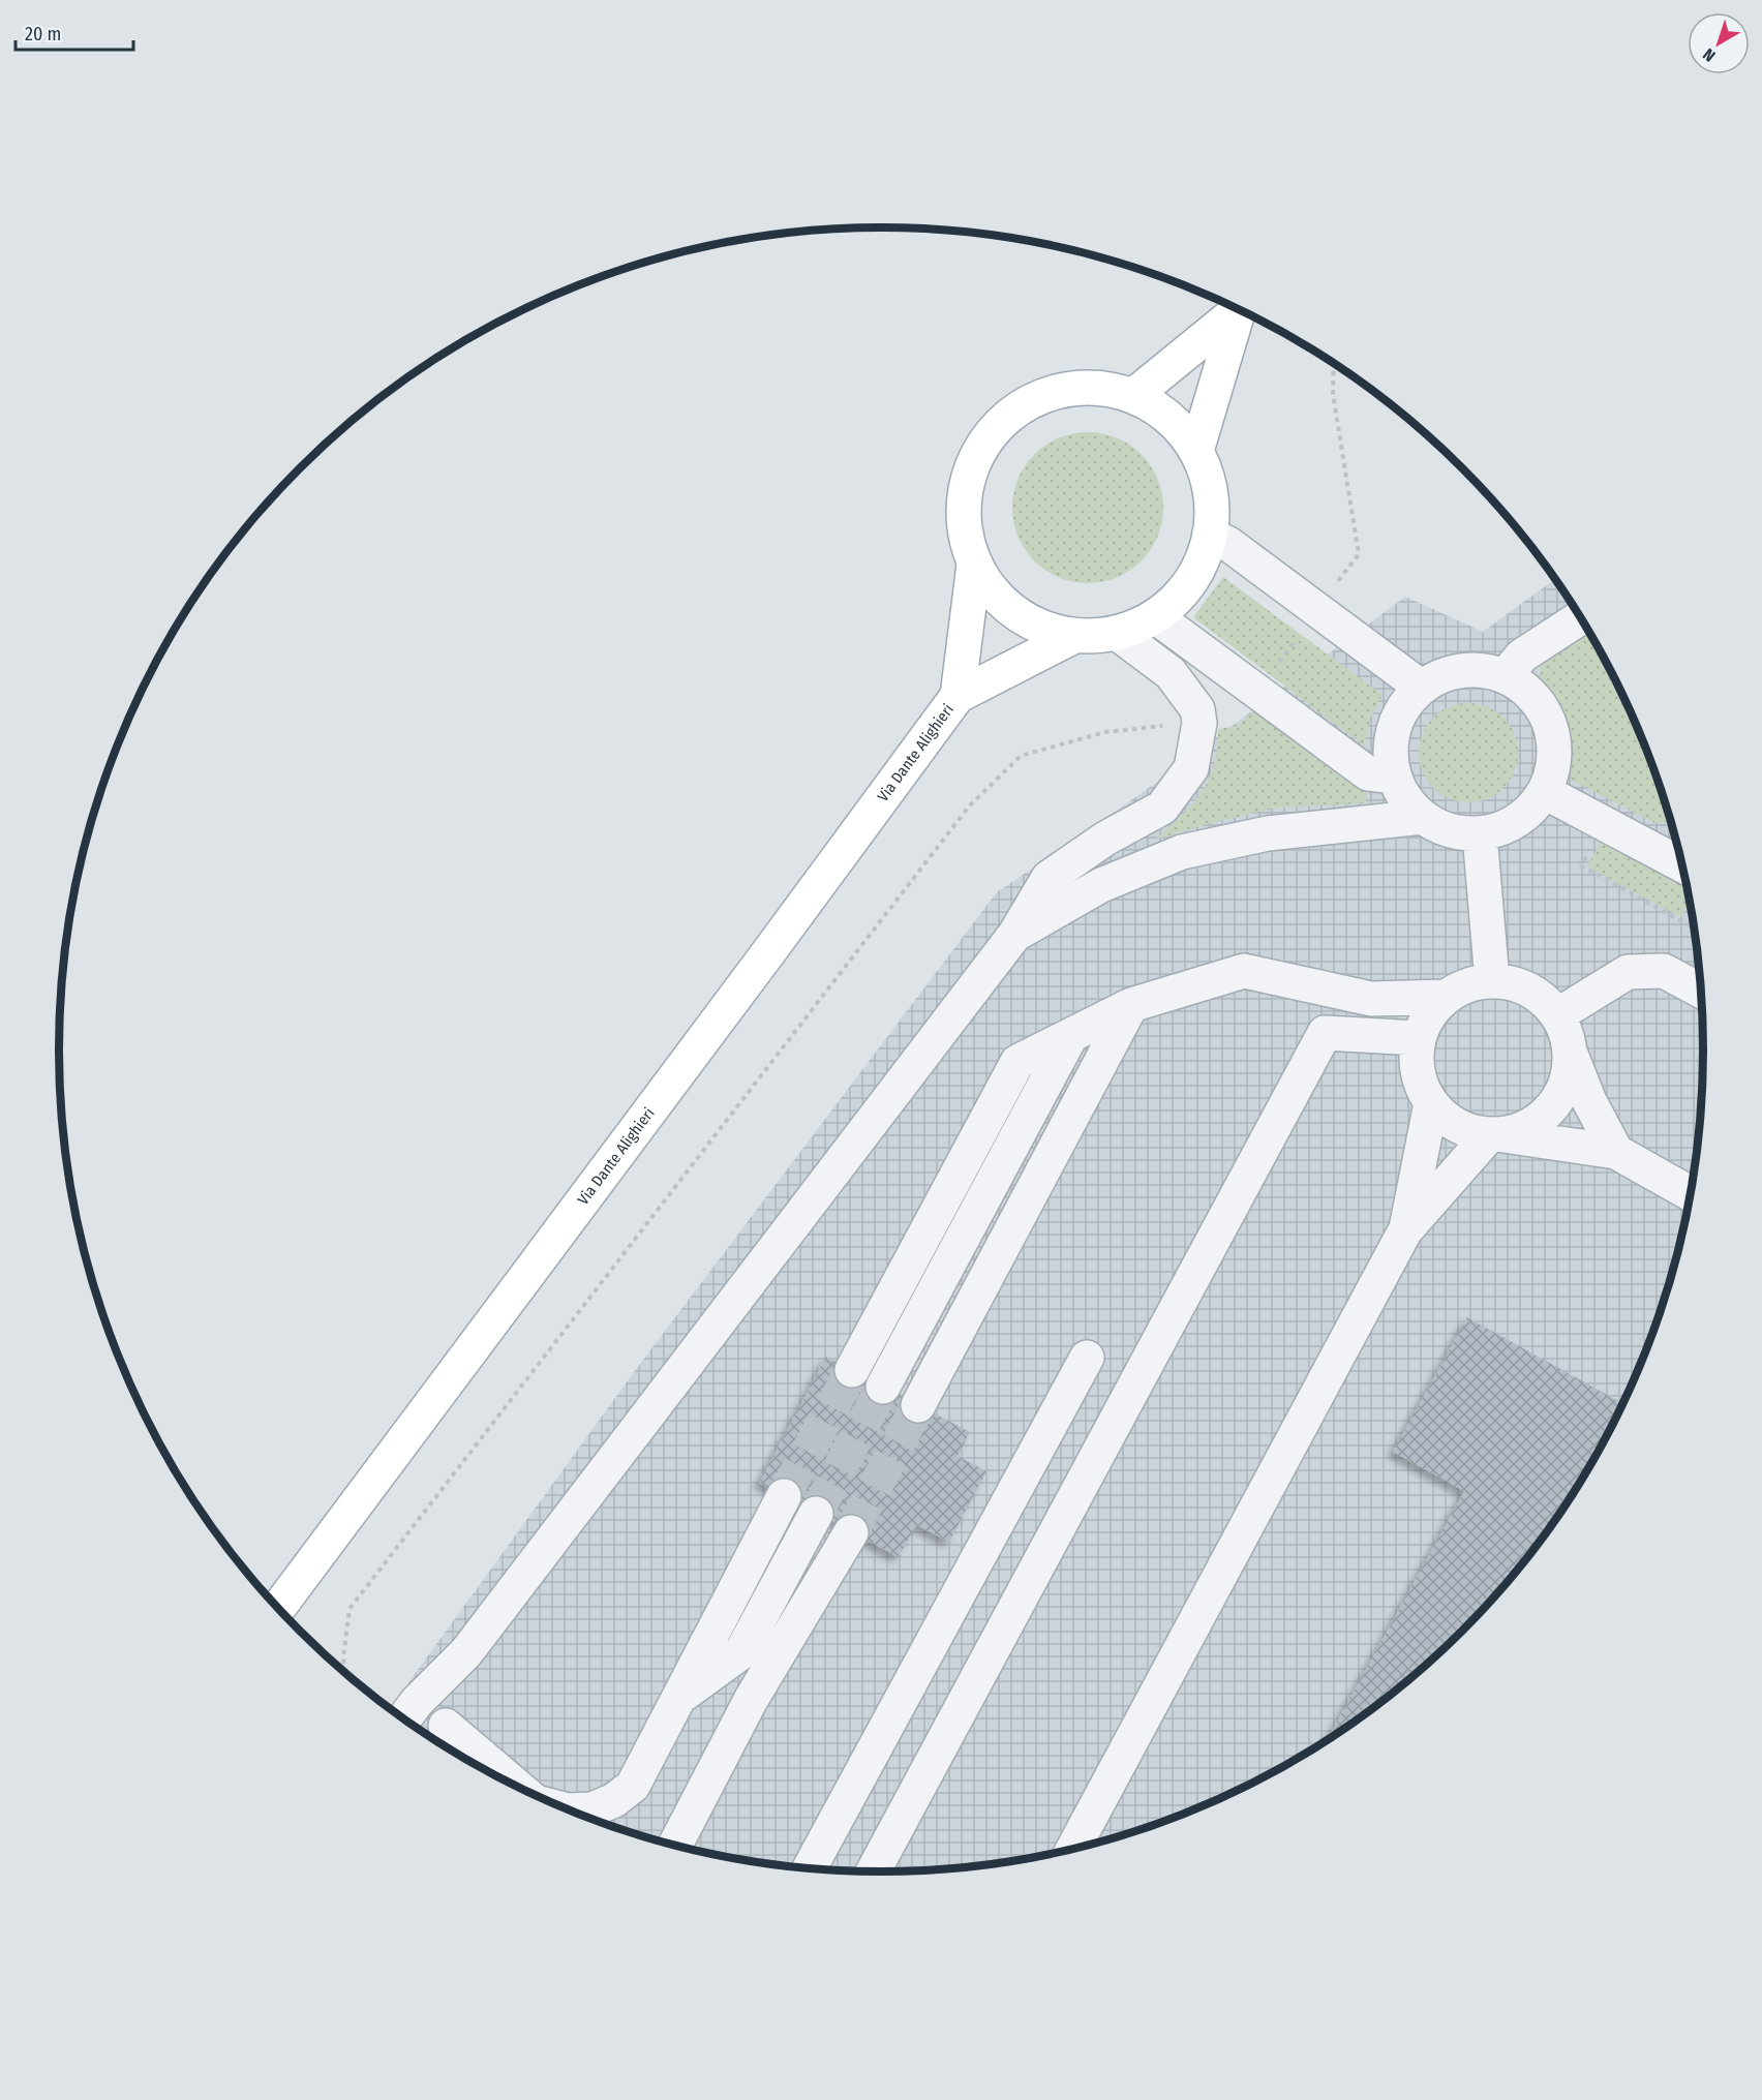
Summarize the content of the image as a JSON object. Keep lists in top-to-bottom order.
{
  "streets": {
    "main road": ["Via Dante Alighieri"]
  },
  "scale_bar": "20 m",
  "north": "bottom left"
}
